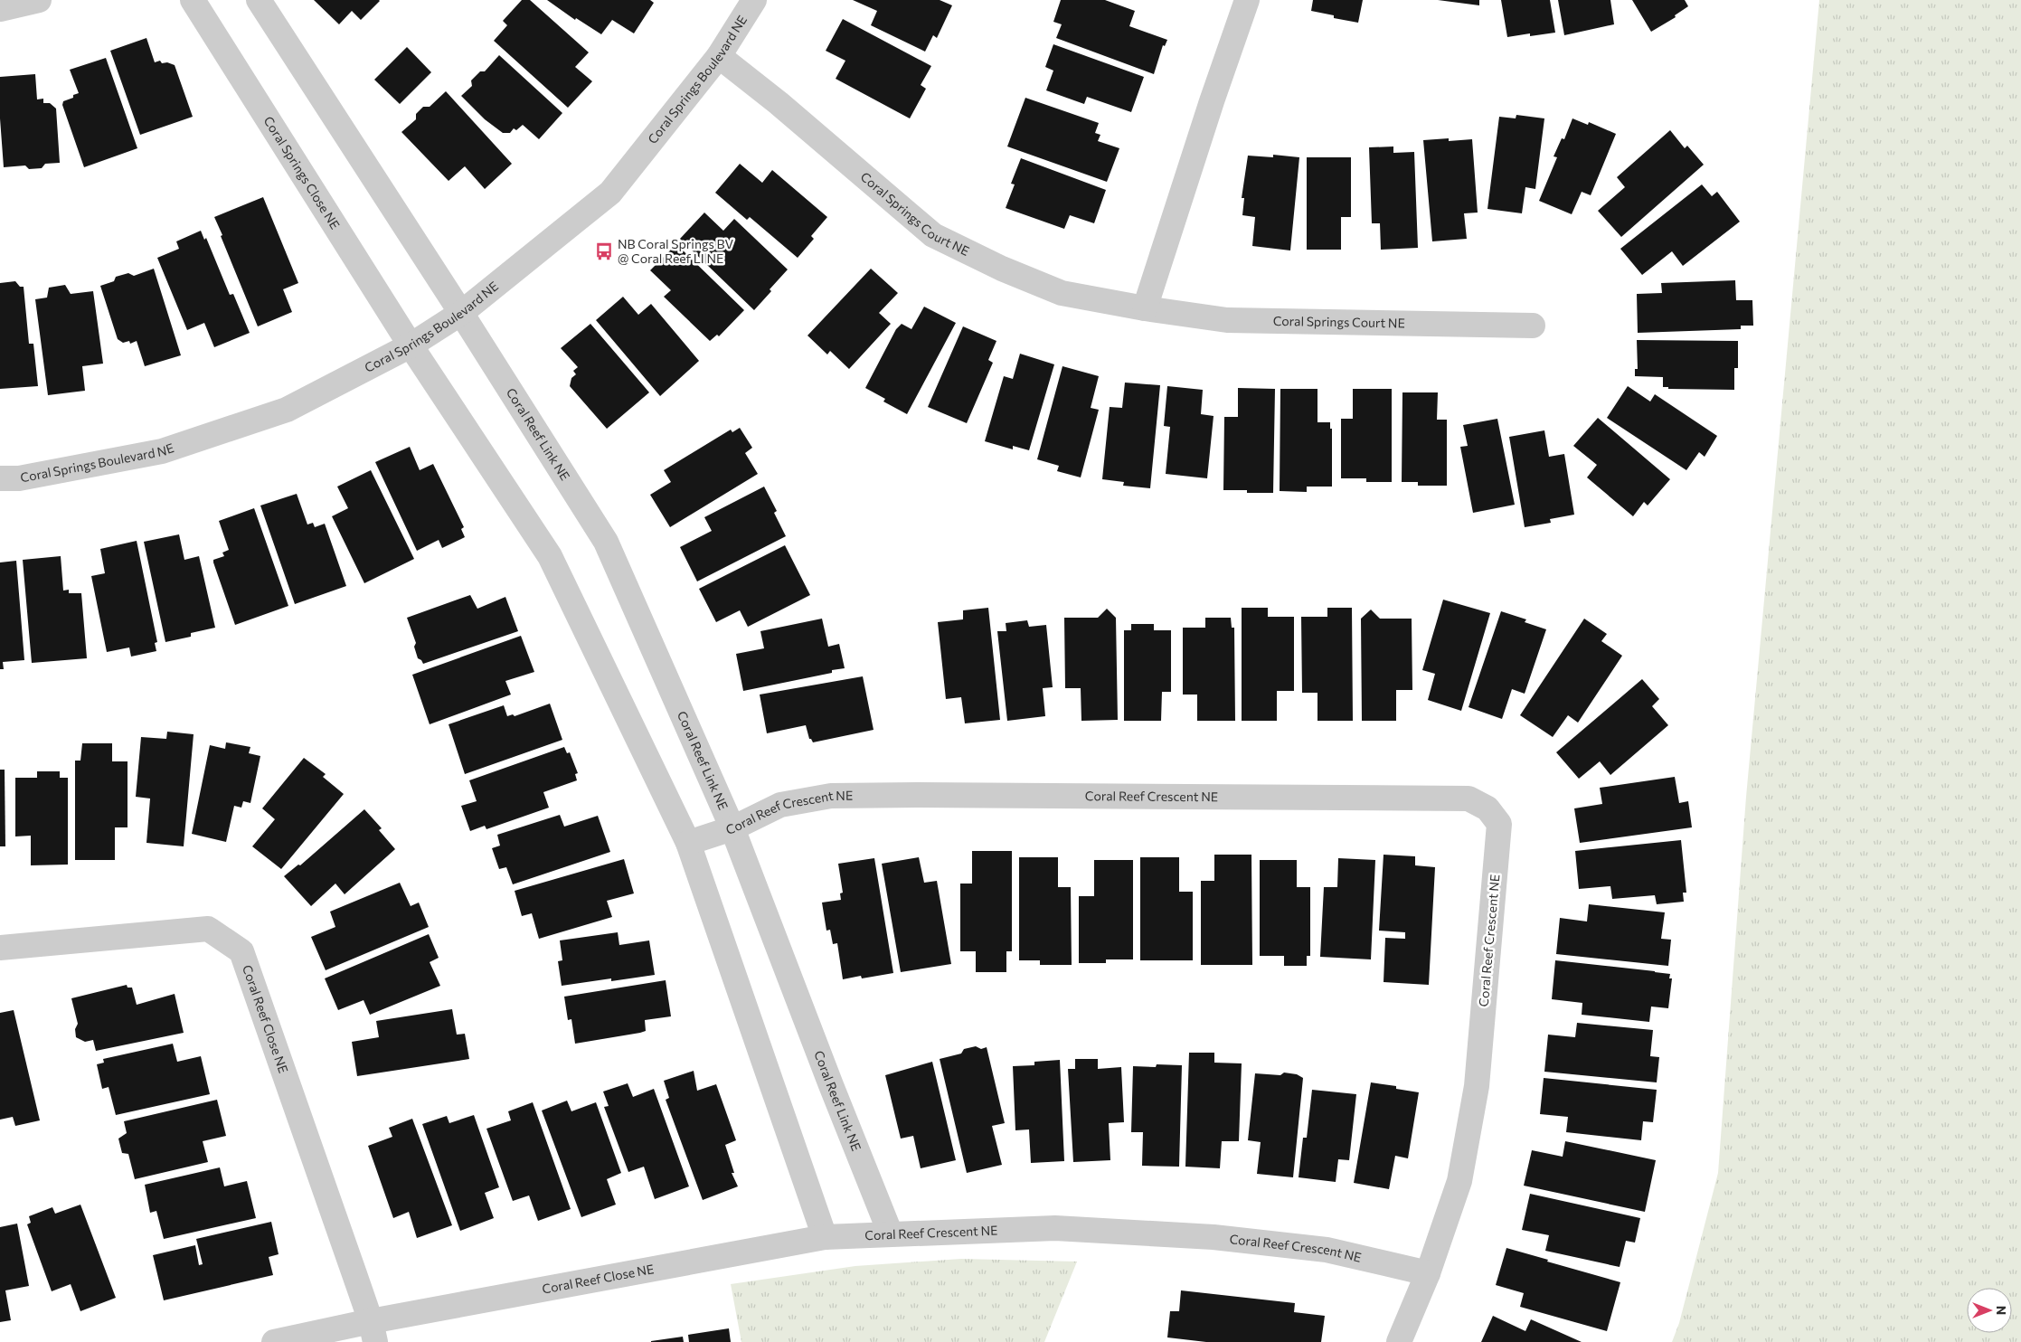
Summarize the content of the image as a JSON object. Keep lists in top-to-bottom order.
{
  "streets": {
    "street": [
      "Coral Springs Boulevard NE",
      "Coral Springs Close NE",
      "Coral Springs Court NE",
      "Coral Reef Link NE",
      "Coral Reef Crescent NE",
      "Coral Reef Close NE"
    ]
  },
  "crossings": [
    ["Coral Springs Boulevard NE", "Coral Springs Close NE"],
    ["Coral Springs Boulevard NE", "Coral Springs Court NE"],
    ["Coral Springs Boulevard NE", "Coral Reef Link NE"],
    ["Coral Reef Link NE", "Coral Reef Crescent NE"],
    ["Coral Reef Crescent NE", "Coral Reef Close NE"]
  ],
  "places": {
    "bus stop": ["NB Coral Springs BV @ Coral Reef LI NE"]
  },
  "north": "right"
}
